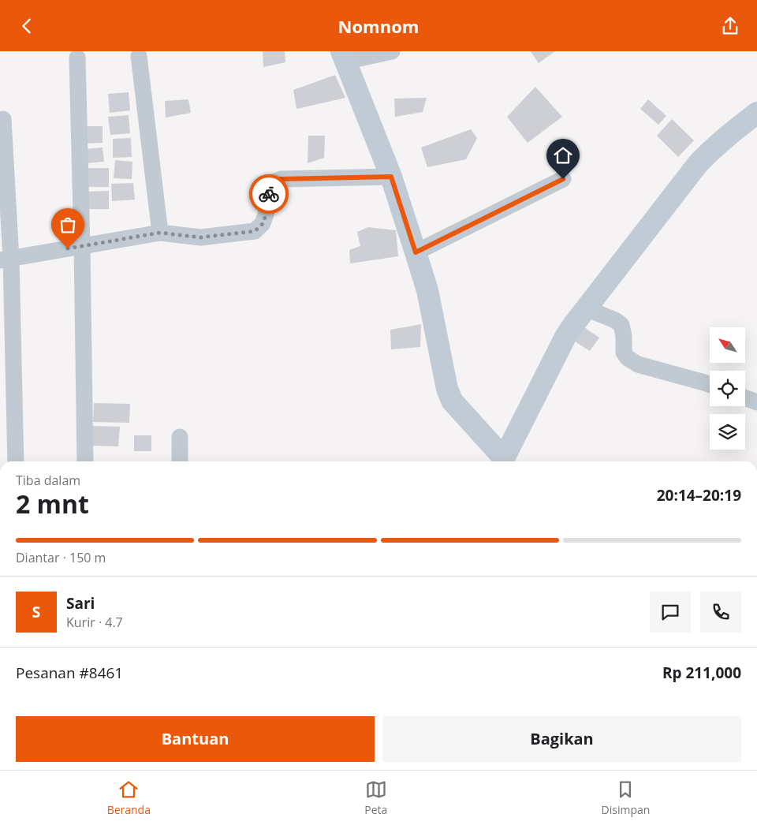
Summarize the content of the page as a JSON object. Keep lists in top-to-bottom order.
{
  "north": "top left",
  "page": {
    "header": "Nomnom",
    "heading": ["2 mnt", "Tiba dalam", "20:14–20:19"],
    "panel": [
      "Sari",
      "Kurir · 4.7",
      "Pesanan #8461",
      "Rp 211,000"
    ],
    "bar": "Diantar · 150 m",
    "round": "S",
    "buttons": ["Bantuan", "Bagikan"],
    "tabs": ["Beranda", "Peta", "Disimpan"]
  }
}
